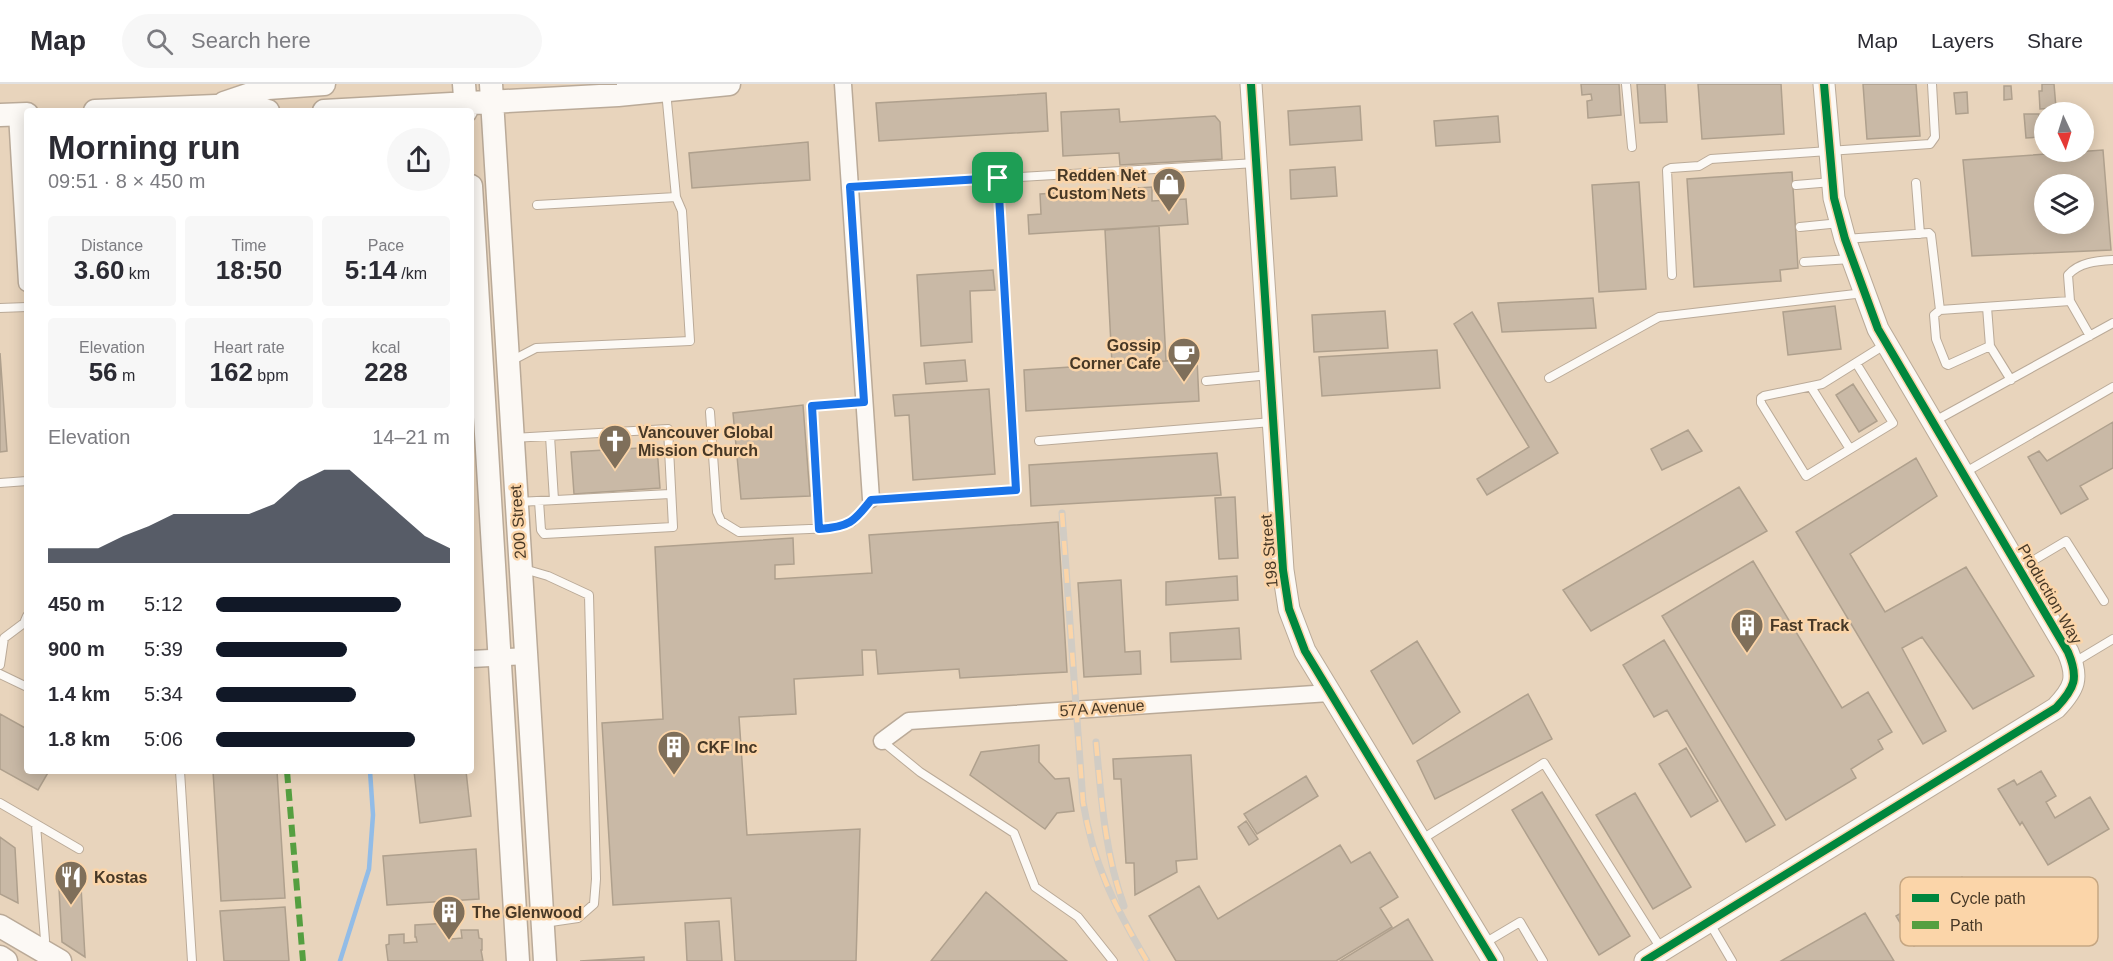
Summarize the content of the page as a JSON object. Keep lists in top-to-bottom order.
{
  "streets": {
    "main road": ["200 Street"],
    "street": ["198 Street", "Production Way", "57A Avenue"]
  },
  "crossings": [
    ["198 Street", "57A Avenue"]
  ],
  "places": {
    "shop": ["Redden Net Custom Nets"],
    "cafe": ["Gossip Corner Cafe"],
    "church": ["Vancouver Global Mission Church"],
    "building": ["Fast Track", "CKF Inc", "The Glenwood"],
    "restaurant": ["Kostas"]
  },
  "legend": ["Cycle path", "Path"],
  "north": "bottom",
  "page": {
    "header": "Map",
    "search": "Search here",
    "nav": ["Map", "Layers", "Share"],
    "heading": ["Morning run", "09:51 · 8 × 450 m"],
    "stats": [
      ["Distance", "3.60 km"],
      ["Time", "18:50"],
      ["Pace", "5:14 /km"],
      ["Elevation", "56 m"],
      ["Heart rate", "162 bpm"],
      ["kcal", "228"]
    ],
    "chart": ["Elevation", "14–21 m"],
    "list": [
      {
        "name": "450 m",
        "note": "5:12"
      },
      {
        "name": "900 m",
        "note": "5:39"
      },
      {
        "name": "1.4 km",
        "note": "5:34"
      },
      {
        "name": "1.8 km",
        "note": "5:06"
      }
    ]
  }
}
